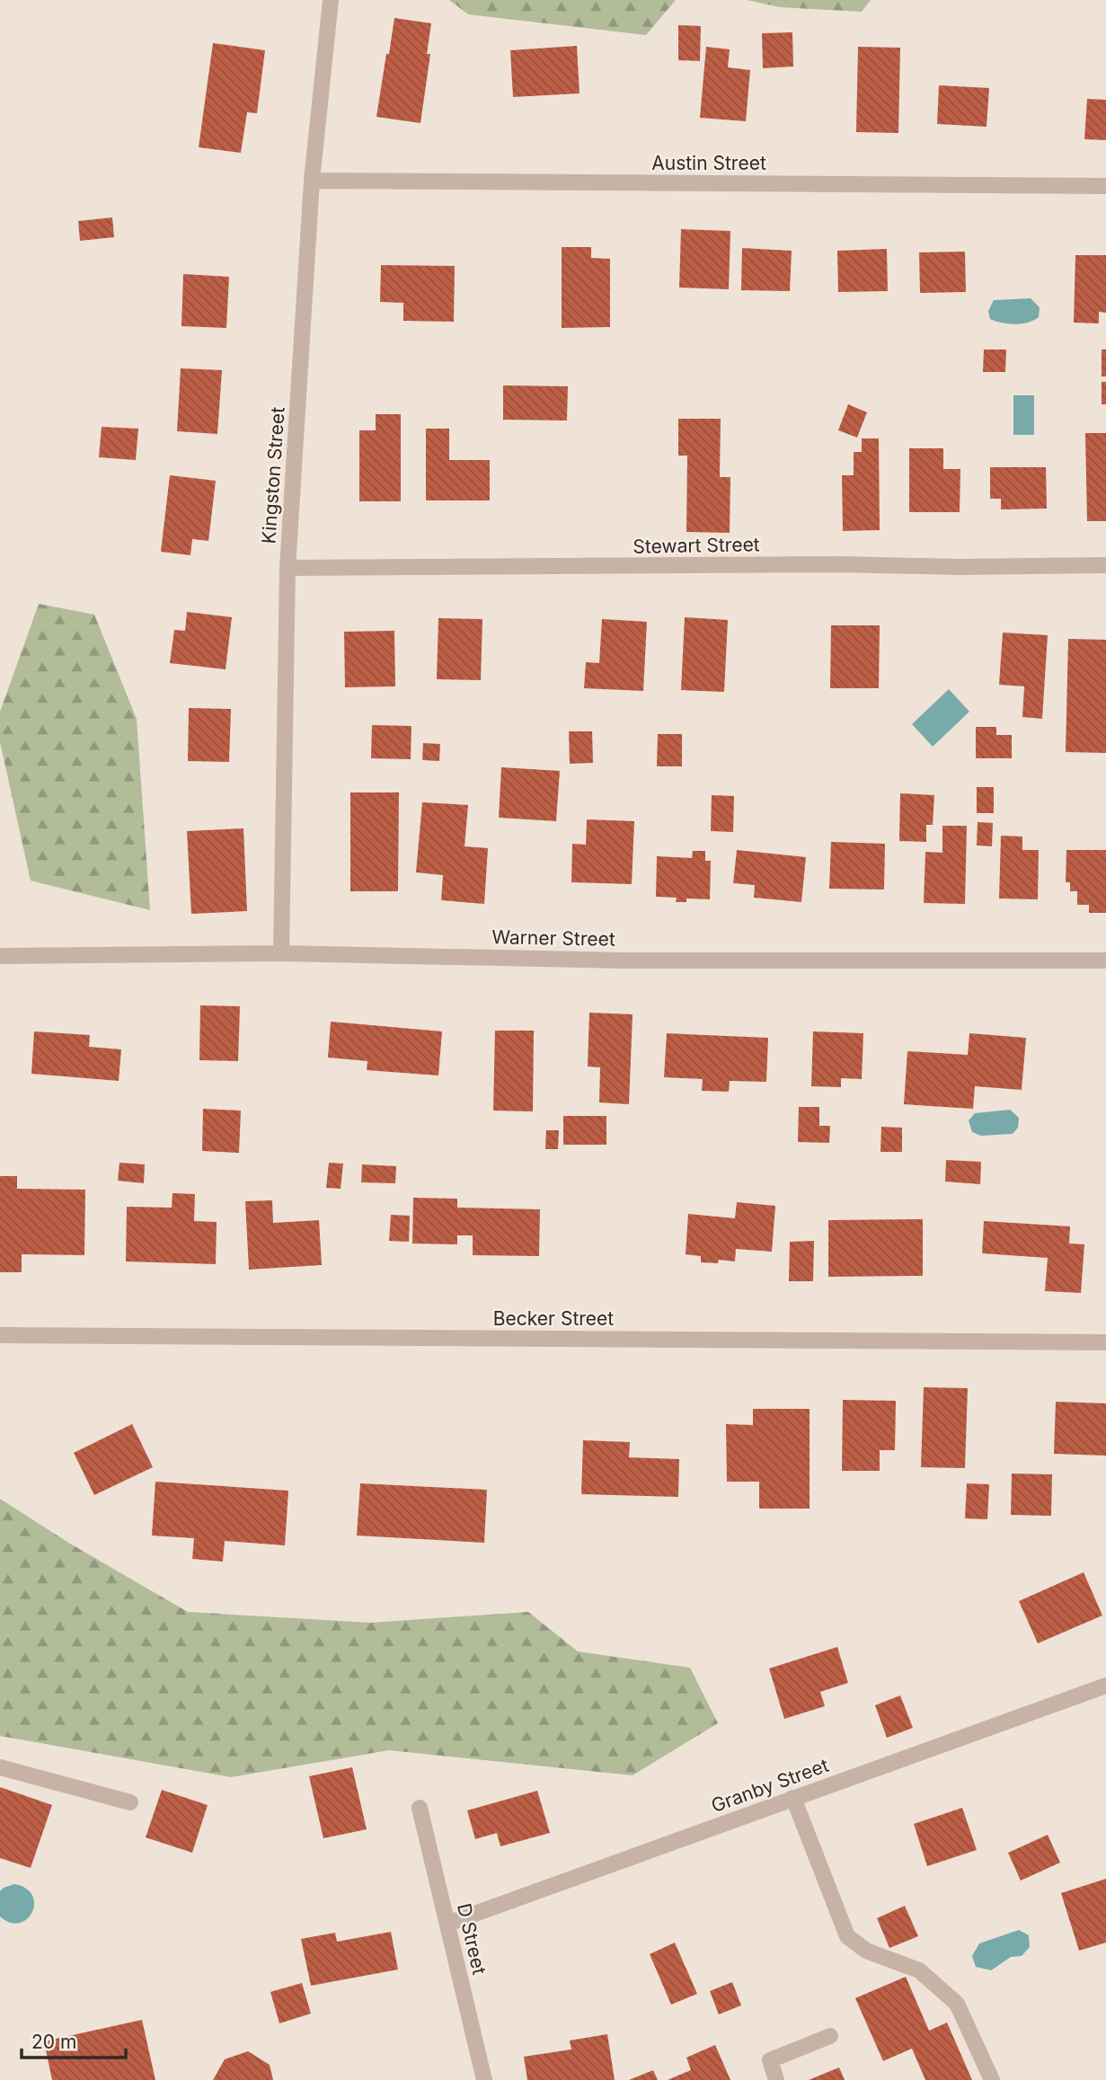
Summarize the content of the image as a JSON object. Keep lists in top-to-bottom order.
{
  "streets": {
    "street": [
      "Austin Street",
      "Kingston Street",
      "Stewart Street",
      "Warner Street",
      "Becker Street",
      "Granby Street",
      "D Street"
    ]
  },
  "crossings": [
    ["Austin Street", "Kingston Street"],
    ["Kingston Street", "Stewart Street"],
    ["Kingston Street", "Warner Street"],
    ["Granby Street", "D Street"]
  ],
  "scale_bar": "20 m"
}
